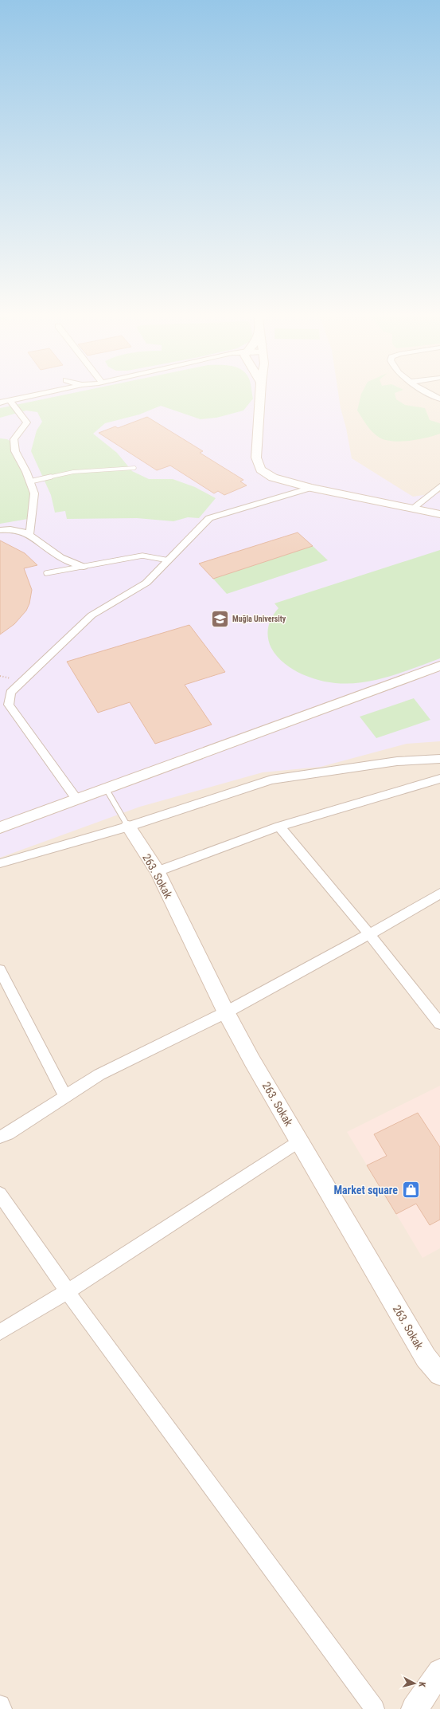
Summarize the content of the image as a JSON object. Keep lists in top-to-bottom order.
{
  "streets": {
    "street": ["263. Sokak"]
  },
  "places": {
    "school or university": ["Muğla University"],
    "shop": ["Market square"]
  },
  "north": "right"
}
